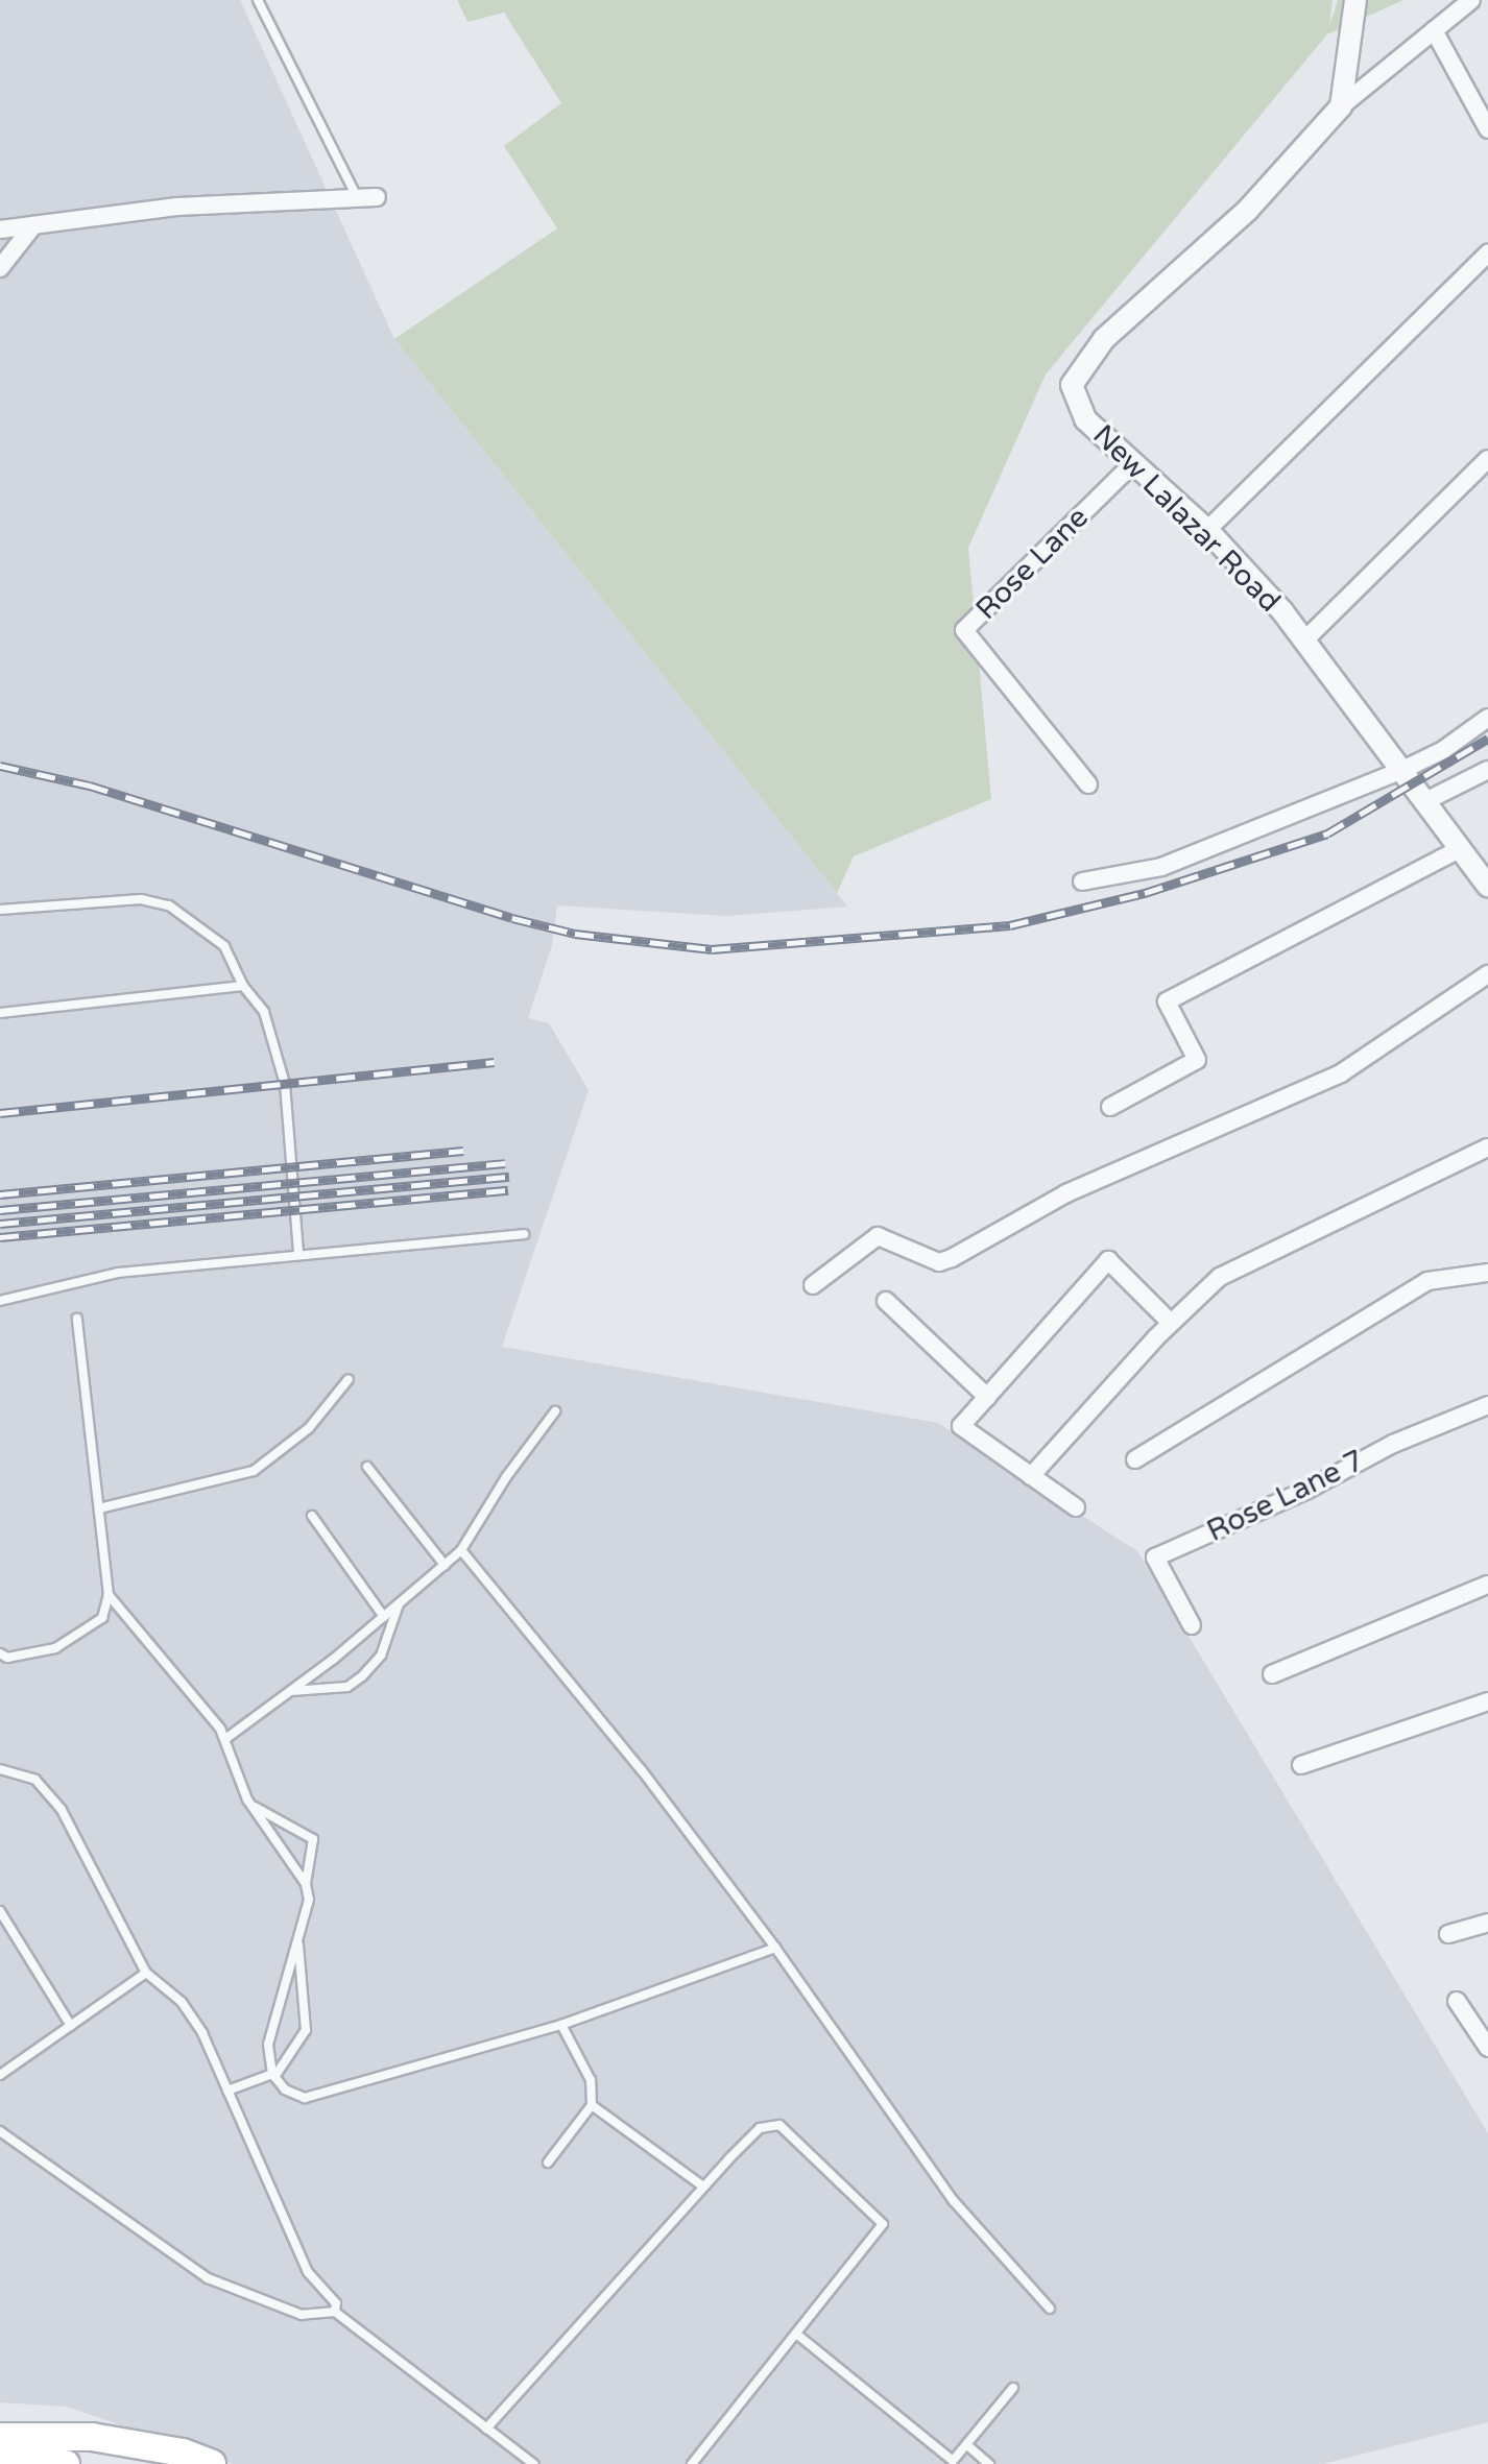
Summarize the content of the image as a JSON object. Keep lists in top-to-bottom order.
{
  "streets": {
    "street": ["New Lalazar Road", "Rose Lane", "Rose Lane 7"]
  },
  "crossings": [
    ["New Lalazar Road", "Rose Lane"]
  ]
}
